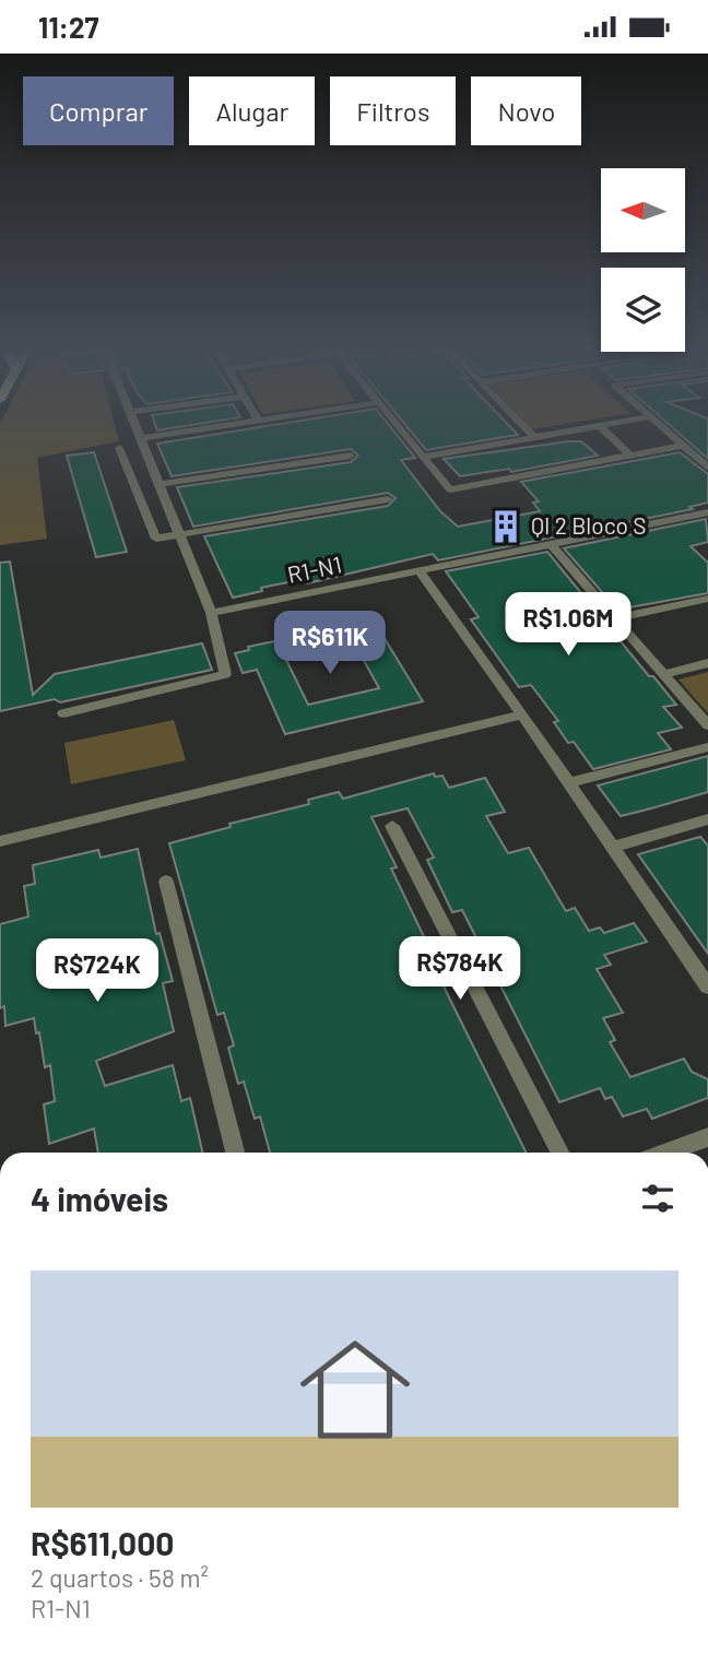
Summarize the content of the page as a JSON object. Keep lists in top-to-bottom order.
{
  "streets": {
    "street": ["R1-N1"]
  },
  "places": {
    "building": ["QI 2 Bloco S"]
  },
  "north": "left",
  "page": {
    "status": "11:27",
    "chip": [
      "Comprar",
      "Alugar",
      "Filtros",
      "Novo"
    ],
    "price": [
      "R$1.06M",
      "R$611K",
      "R$784K",
      "R$724K"
    ],
    "heading": "4 imóveis",
    "list": [
      {
        "name": "R$611,000",
        "note": "2 quartos · 58 m² · R1-N1"
      }
    ]
  }
}
